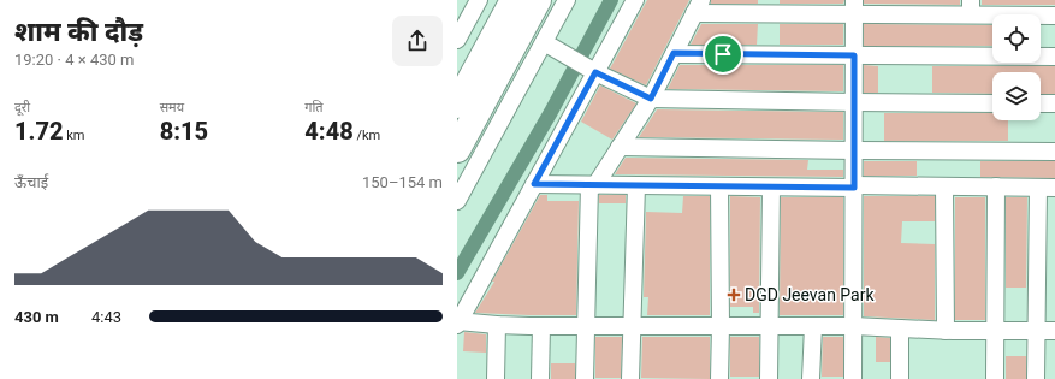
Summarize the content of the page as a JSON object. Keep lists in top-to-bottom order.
{
  "places": {
    "health": ["DGD Jeevan Park"]
  },
  "page": {
    "heading": ["शाम की दौड़", "19:20 · 4 × 430 m"],
    "stats": [
      ["दूरी", "1.72 km"],
      ["समय", "8:15"],
      ["गति", "4:48 /km"]
    ],
    "chart": ["ऊँचाई", "150–154 m"],
    "list": [
      {
        "name": "430 m",
        "note": "4:43"
      }
    ]
  }
}
